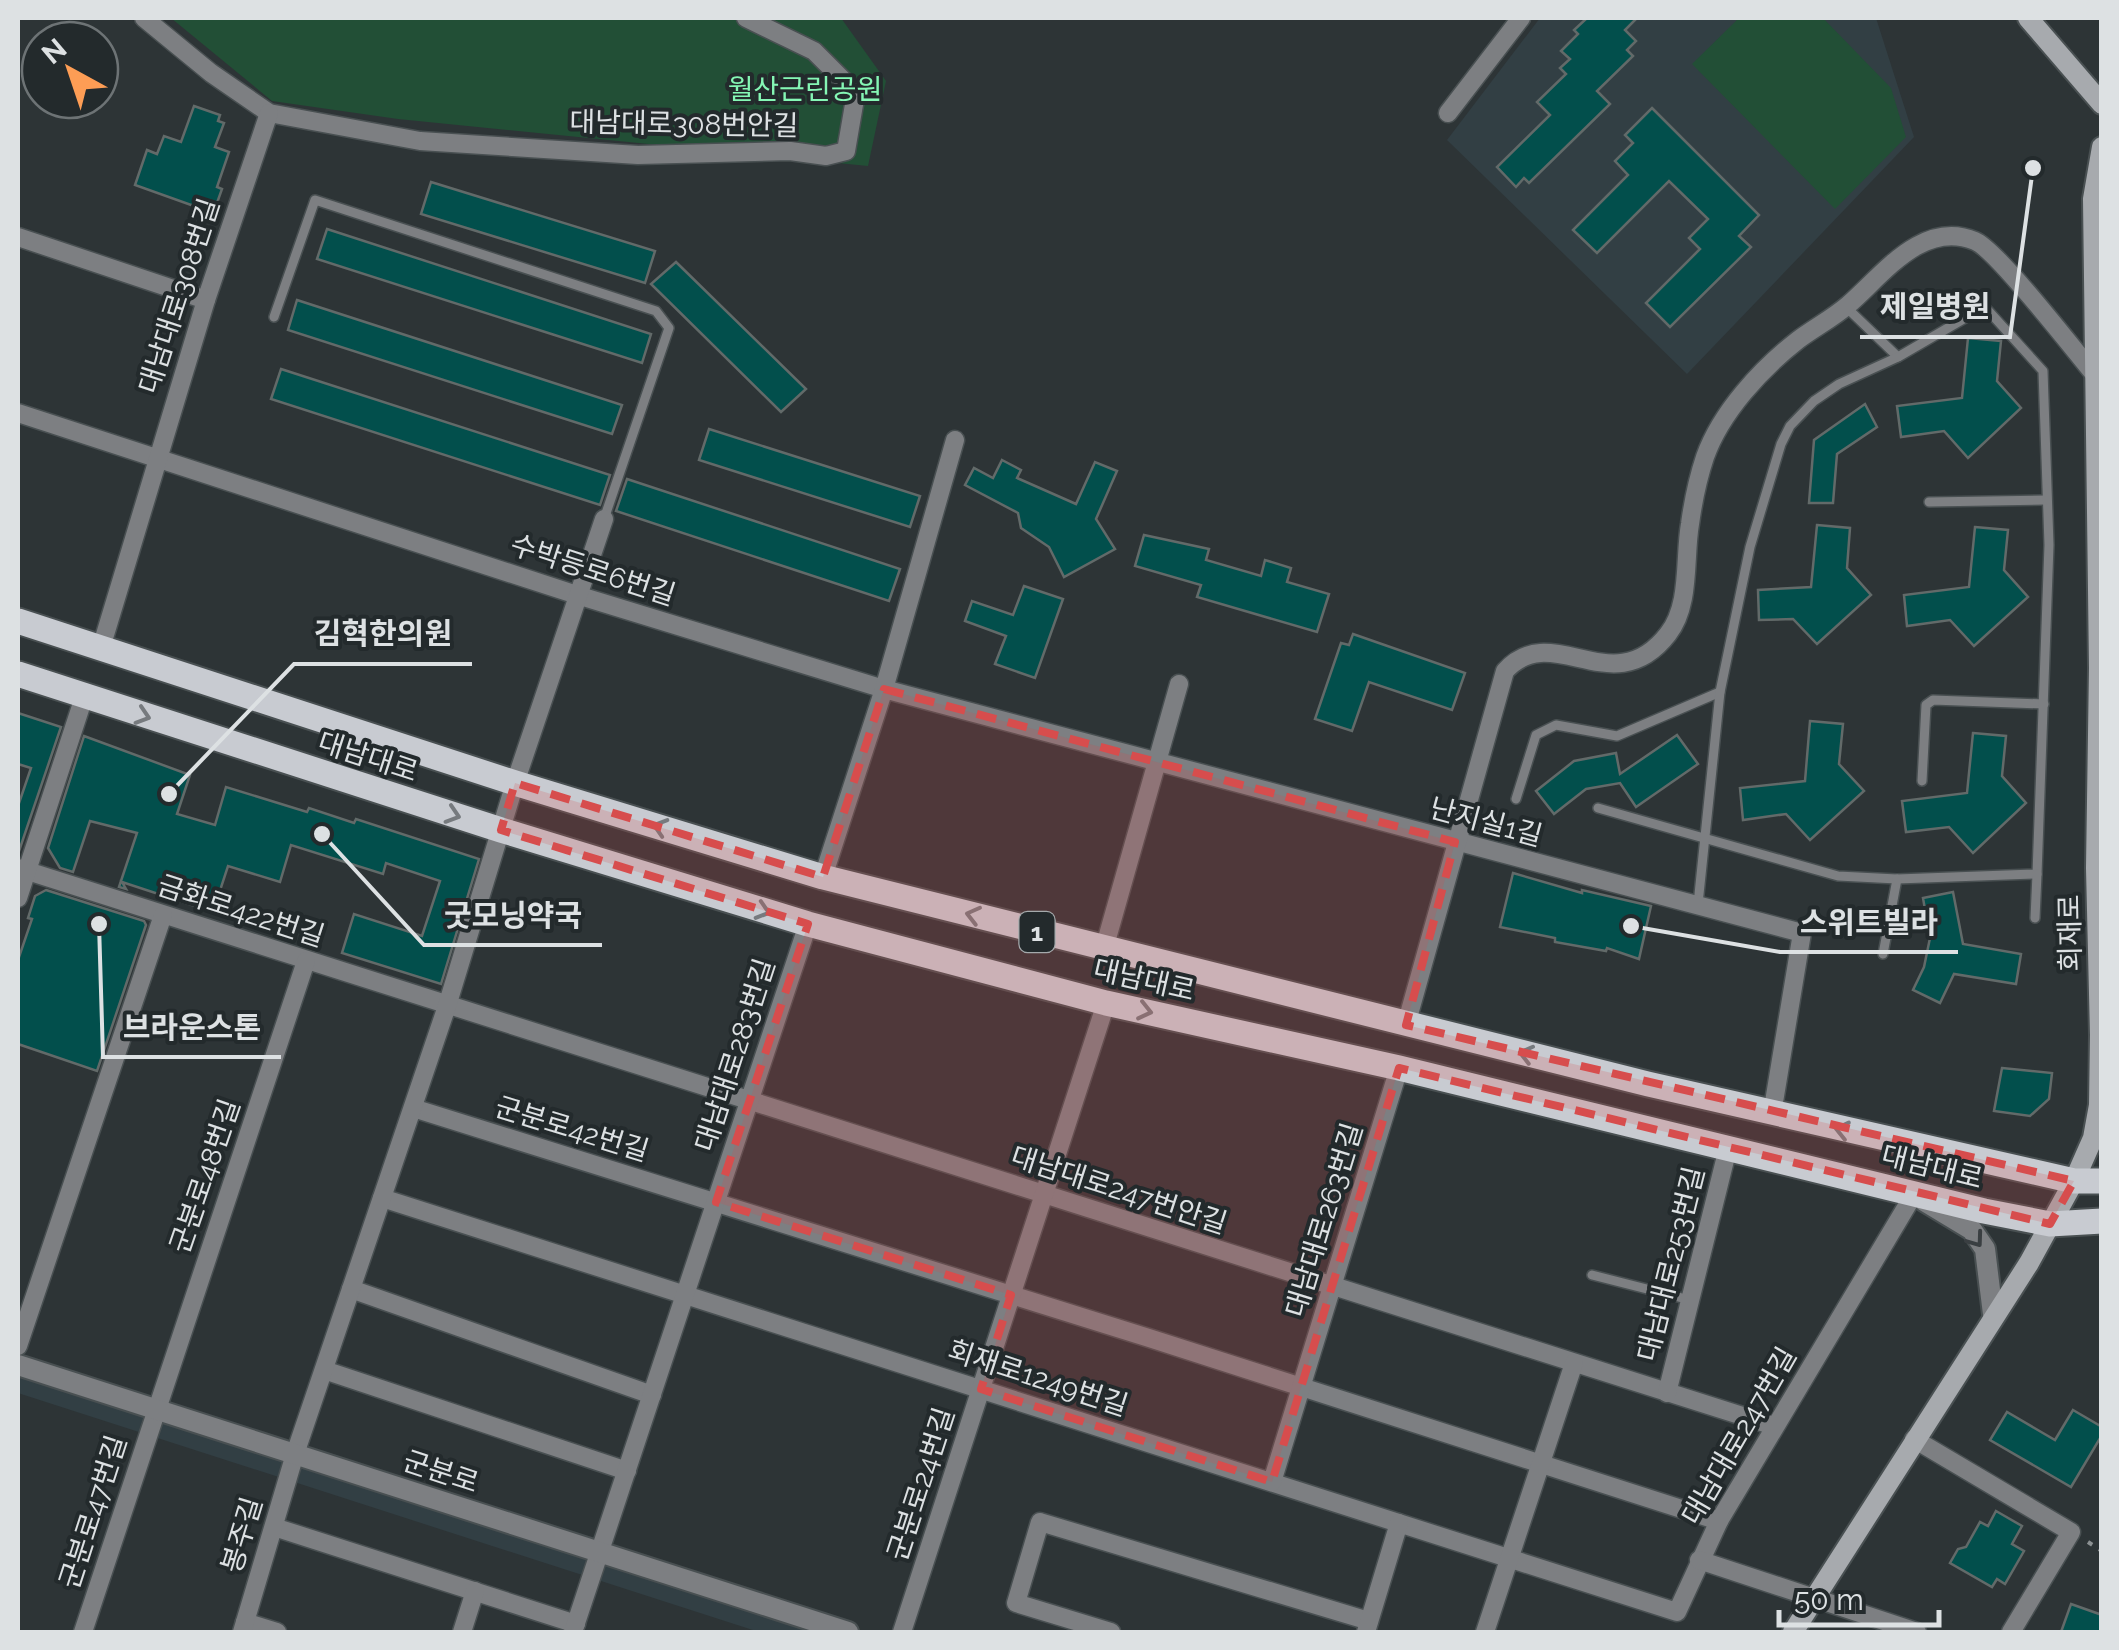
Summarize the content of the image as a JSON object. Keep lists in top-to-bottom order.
{
  "streets": {
    "main road": ["대남대로", "1", "회재로"],
    "street": [
      "대남대로308번안길",
      "대남대로308번길",
      "수박등로6번길",
      "난지실1길",
      "금화로422번길",
      "대남대로283번길",
      "군분로42번길",
      "군분로48번길",
      "대남대로247번안길",
      "대남대로263번길",
      "대남대로253번길",
      "회재로1249번길",
      "대남대로247번길",
      "군분로",
      "군분로24번길",
      "군분로47번길",
      "봉주길"
    ]
  },
  "crossings": [
    ["대남대로308번안길", "대남대로308번길"],
    ["대남대로308번길", "수박등로6번길"],
    ["대남대로308번길", "대남대로"],
    ["수박등로6번길", "대남대로"],
    ["수박등로6번길", "난지실1길"],
    ["대남대로", "난지실1길"],
    ["대남대로", "회재로"],
    ["대남대로", "대남대로283번길"],
    ["대남대로", "대남대로263번길"],
    ["대남대로", "대남대로253번길"],
    ["대남대로", "대남대로247번길"],
    ["대남대로", "군분로24번길"],
    ["금화로422번길", "군분로48번길"],
    ["금화로422번길", "대남대로247번안길"],
    ["회재로", "대남대로247번길"],
    ["대남대로283번길", "군분로42번길"],
    ["대남대로283번길", "대남대로247번안길"],
    ["대남대로283번길", "회재로1249번길"],
    ["대남대로283번길", "군분로"],
    ["군분로42번길", "군분로24번길"],
    ["군분로48번길", "군분로"],
    ["군분로48번길", "군분로47번길"],
    ["대남대로247번안길", "대남대로263번길"],
    ["대남대로247번안길", "대남대로253번길"],
    ["대남대로247번안길", "대남대로247번길"],
    ["대남대로247번안길", "군분로24번길"],
    ["대남대로263번길", "회재로1249번길"],
    ["회재로1249번길", "대남대로247번길"],
    ["회재로1249번길", "군분로24번길"],
    ["군분로", "군분로47번길"],
    ["군분로", "봉주길"]
  ],
  "parks": ["월산근린공원"],
  "places": [
    "제일병원",
    "김혁한의원",
    "굿모닝약국",
    "브라운스톤",
    "스위트빌라"
  ],
  "scale_bar": "50 m",
  "north": "top left"
}
